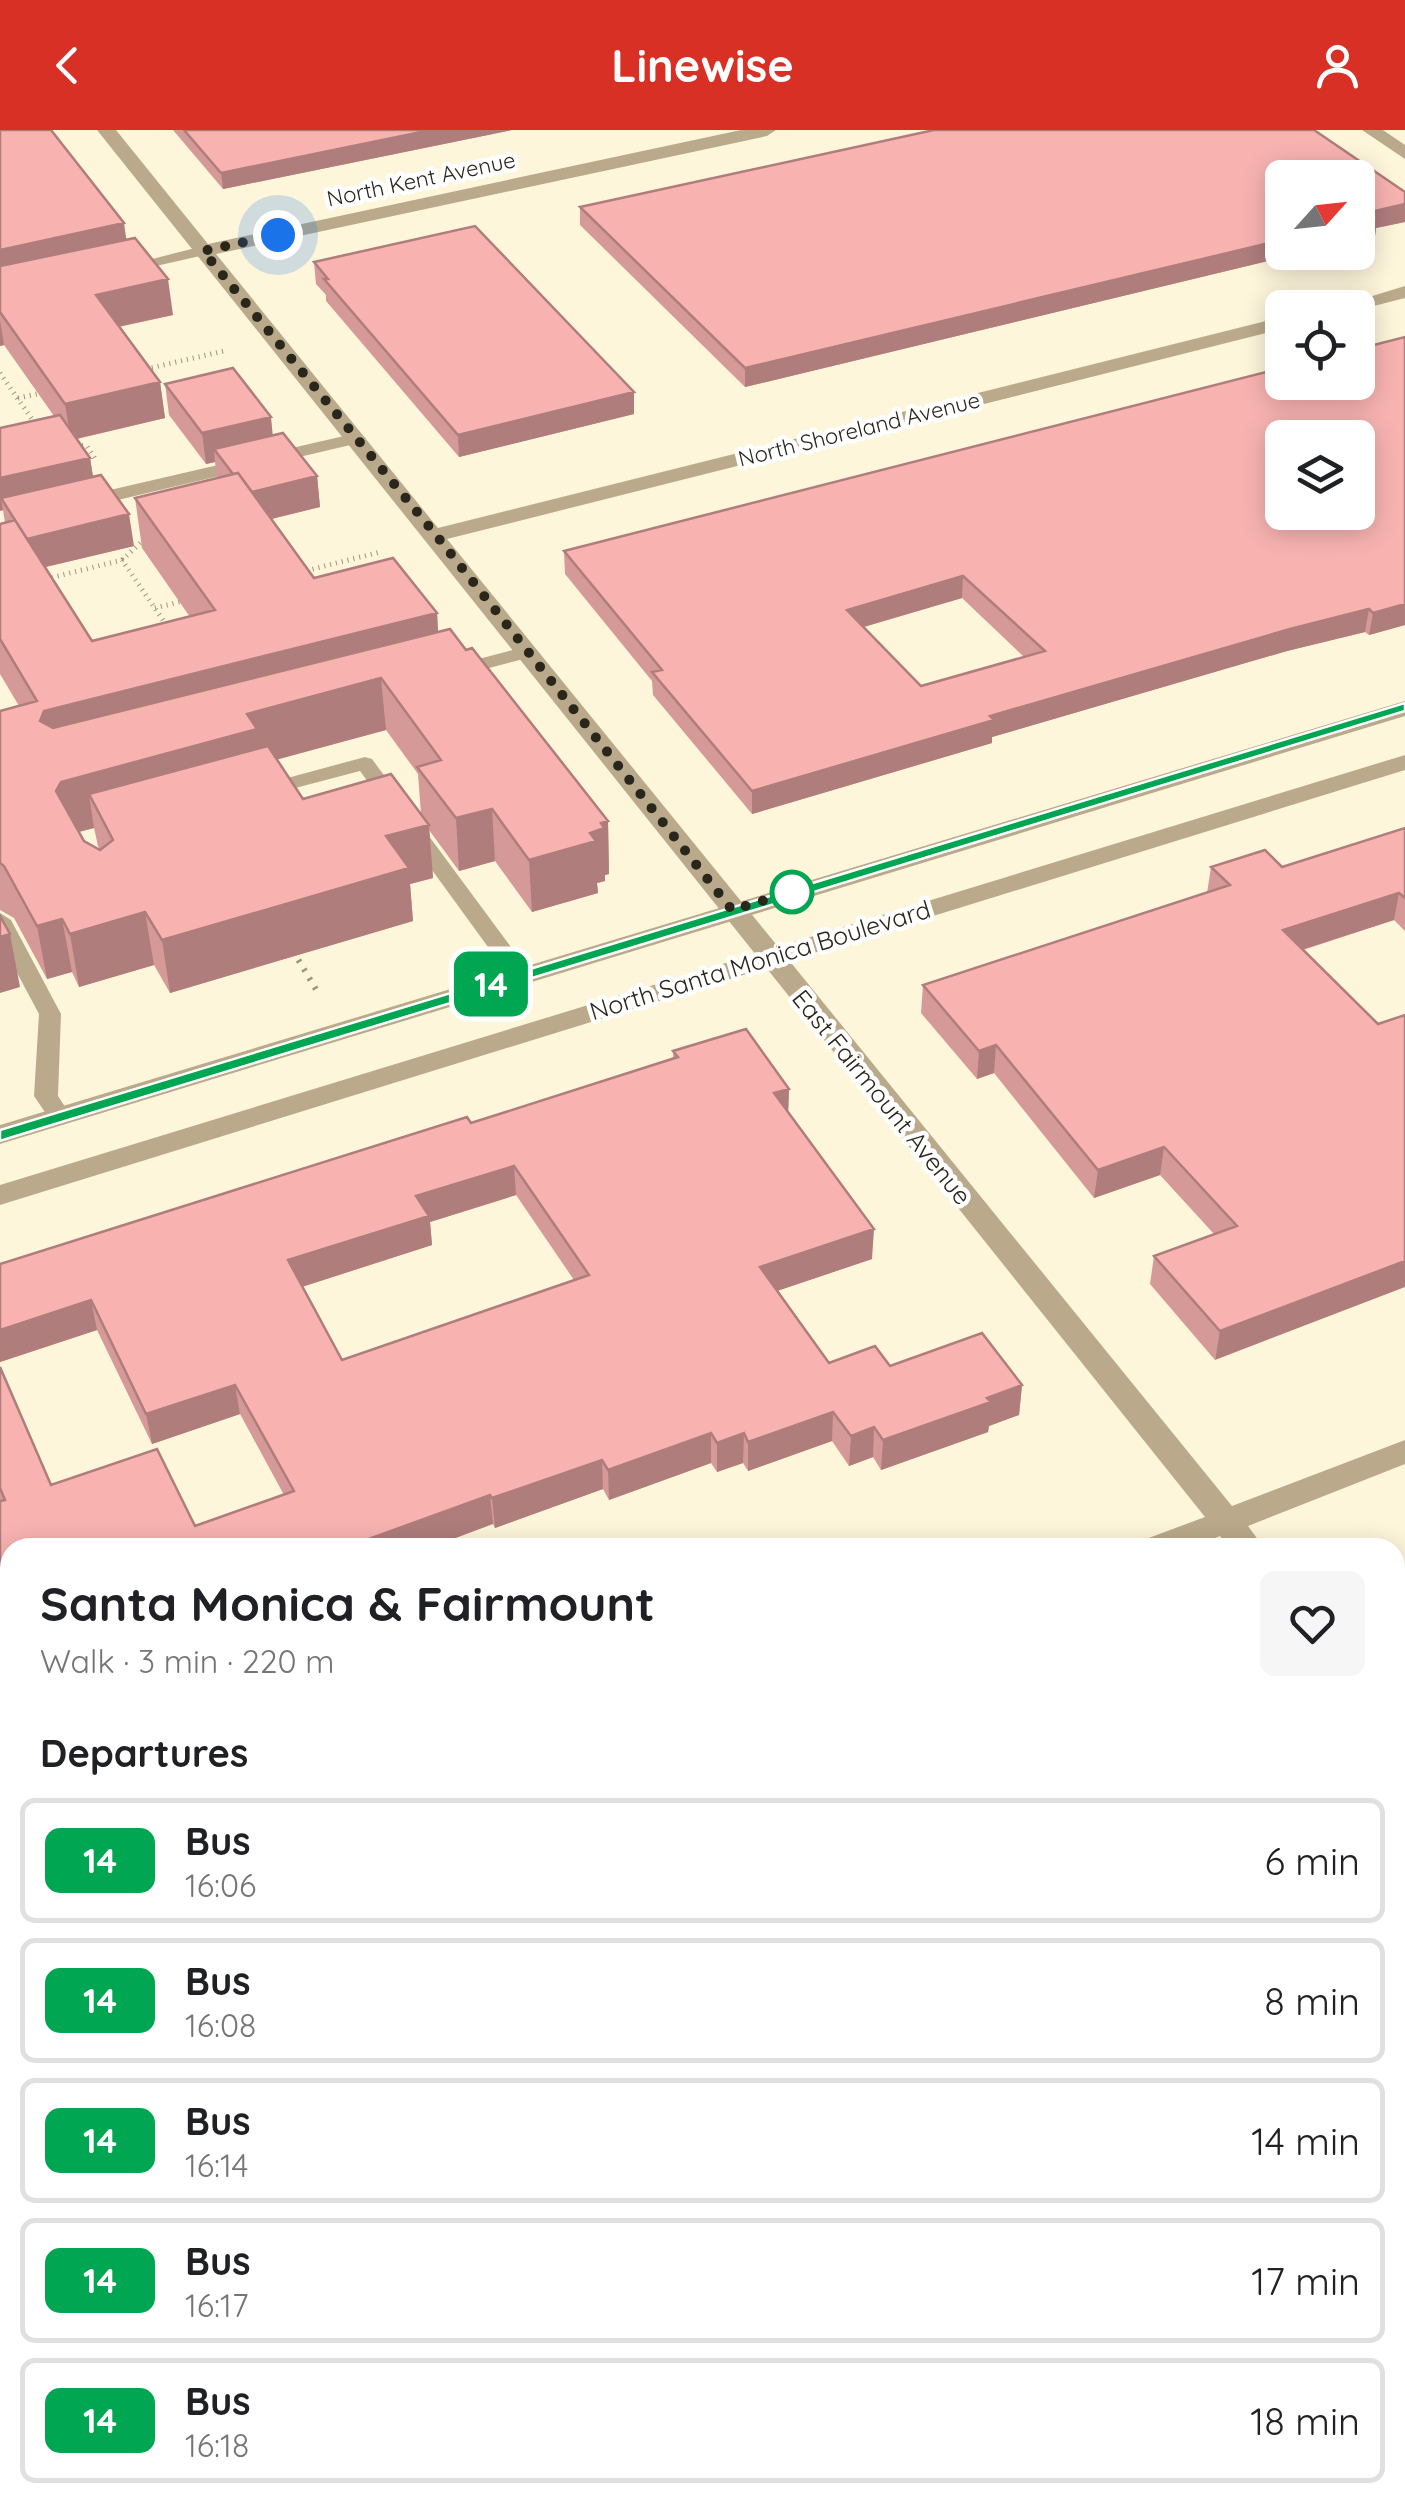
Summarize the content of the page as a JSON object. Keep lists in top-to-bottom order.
{
  "streets": {
    "street": [
      "North Kent Avenue",
      "North Shoreland Avenue",
      "North Santa Monica Boulevard",
      "East Fairmount Avenue"
    ]
  },
  "crossings": [
    ["North Kent Avenue", "East Fairmount Avenue"],
    ["North Shoreland Avenue", "East Fairmount Avenue"],
    ["North Santa Monica Boulevard", "East Fairmount Avenue"]
  ],
  "lines": ["bus line 14"],
  "north": "top right",
  "page": {
    "header": "Linewise",
    "on_map": "14",
    "heading": [
      ["Santa Monica & Fairmount", "Walk · 3 min · 220 m"],
      "Departures"
    ],
    "list": [
      {
        "mark": "14",
        "name": "Bus",
        "note": "16:06",
        "value": "6 min"
      },
      {
        "mark": "14",
        "name": "Bus",
        "note": "16:08",
        "value": "8 min"
      },
      {
        "mark": "14",
        "name": "Bus",
        "note": "16:14",
        "value": "14 min"
      },
      {
        "mark": "14",
        "name": "Bus",
        "note": "16:17",
        "value": "17 min"
      },
      {
        "mark": "14",
        "name": "Bus",
        "note": "16:18",
        "value": "18 min"
      }
    ]
  }
}
